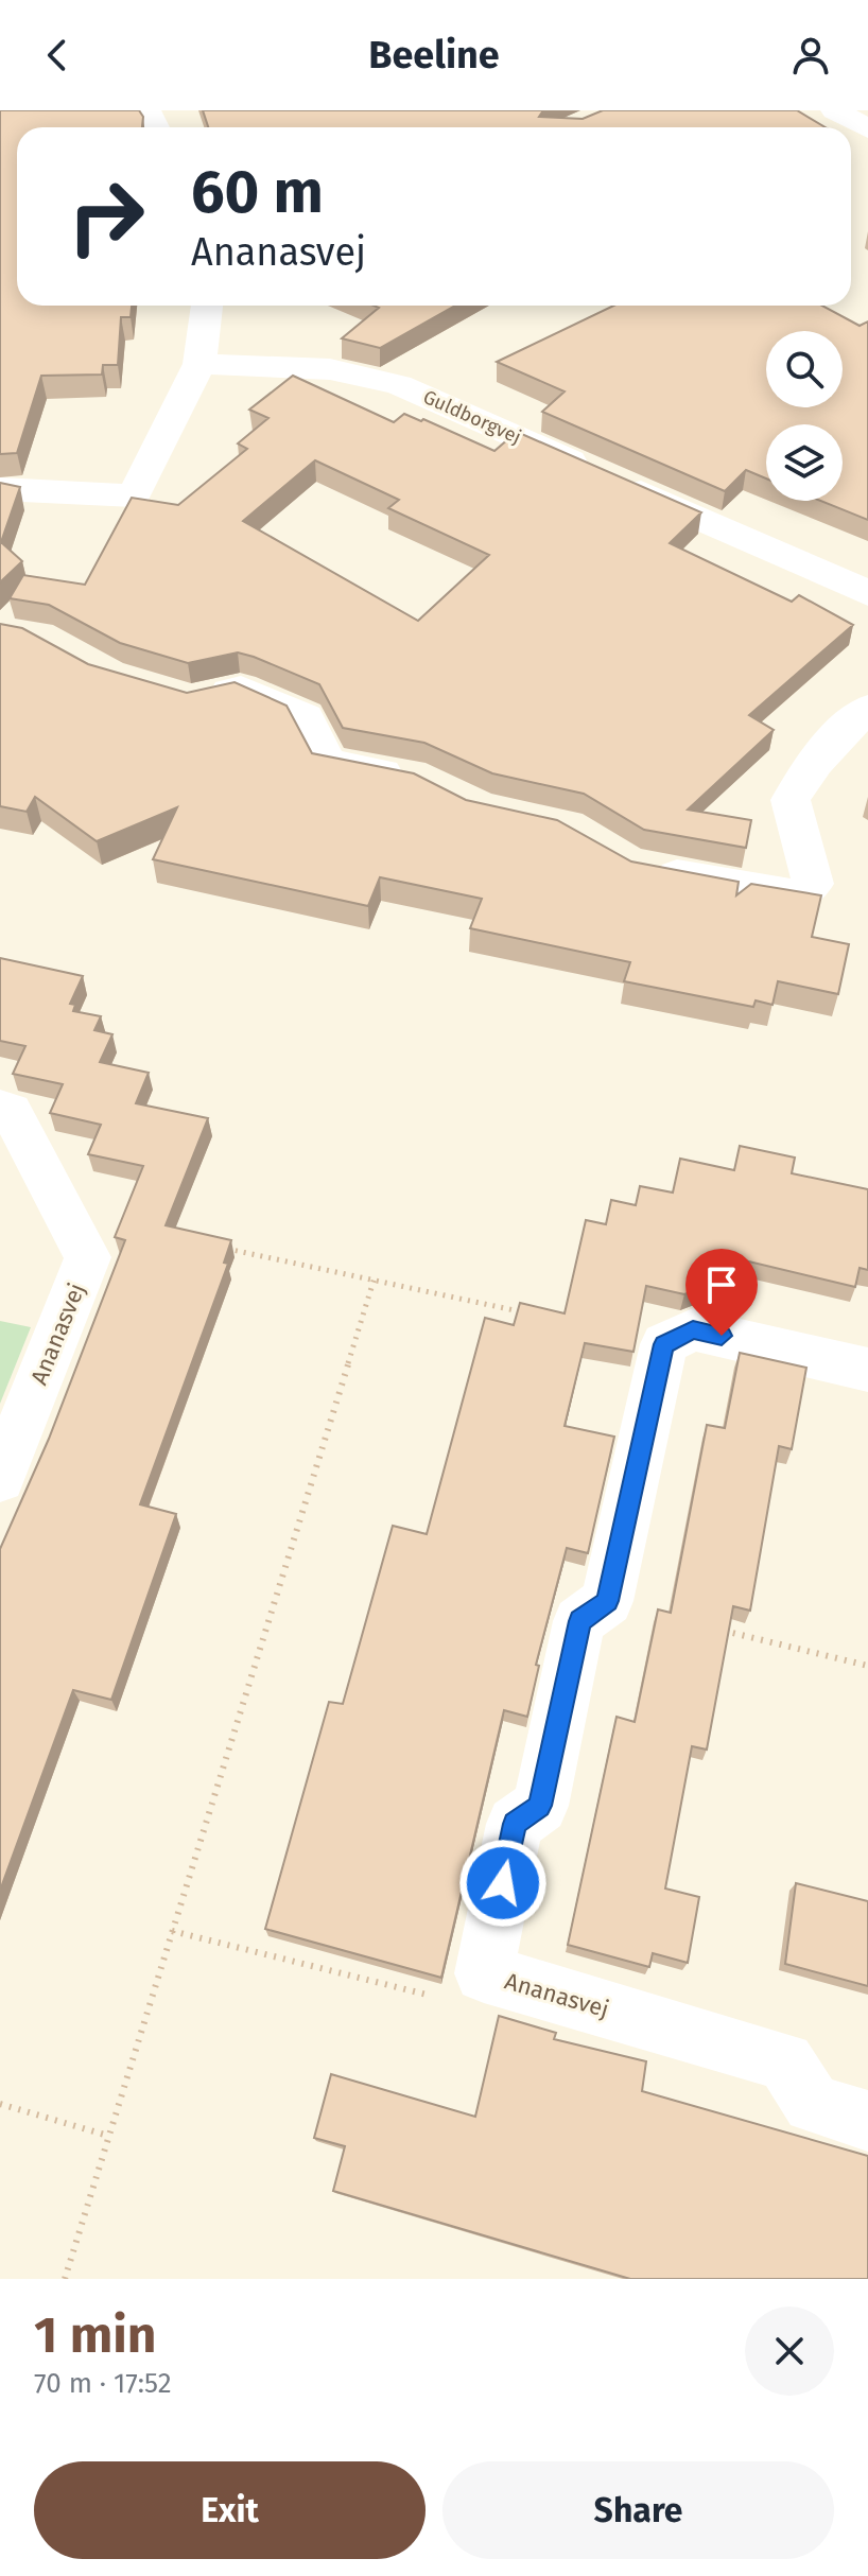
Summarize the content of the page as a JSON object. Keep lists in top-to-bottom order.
{
  "streets": {
    "street": ["Guldborgvej", "Ananasvej"]
  },
  "page": {
    "header": "Beeline",
    "turn": ["60 m", "Ananasvej"],
    "heading": ["1 min", "70 m · 17:52"],
    "buttons": ["Exit", "Share"]
  }
}
